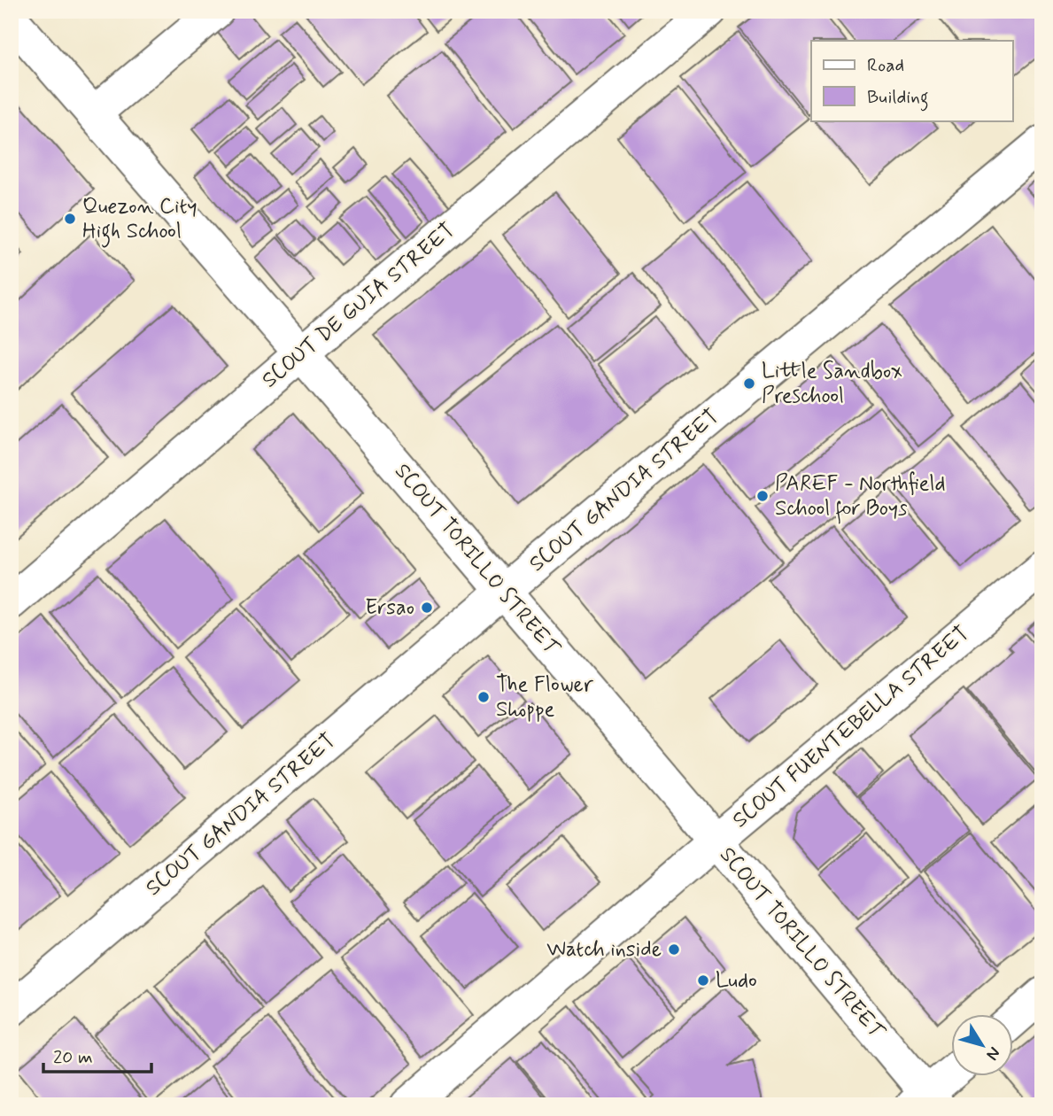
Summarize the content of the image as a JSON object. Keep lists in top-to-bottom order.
{
  "streets": {
    "street": [
      "SCOUT DE GUIA STREET",
      "SCOUT GANDIA STREET",
      "SCOUT TORILLO STREET",
      "SCOUT FUENTEBELLA STREET"
    ]
  },
  "crossings": [
    ["SCOUT DE GUIA STREET", "SCOUT TORILLO STREET"],
    ["SCOUT GANDIA STREET", "SCOUT TORILLO STREET"],
    ["SCOUT TORILLO STREET", "SCOUT FUENTEBELLA STREET"]
  ],
  "places": [
    "Quezon City High School",
    "Little Sandbox Preschool",
    "PAREF - Northfield School for Boys",
    "Ersao",
    "The Flower Shoppe",
    "Watch inside",
    "Ludo"
  ],
  "legend": ["Road", "Building"],
  "scale_bar": "20 m",
  "north": "bottom right"
}
